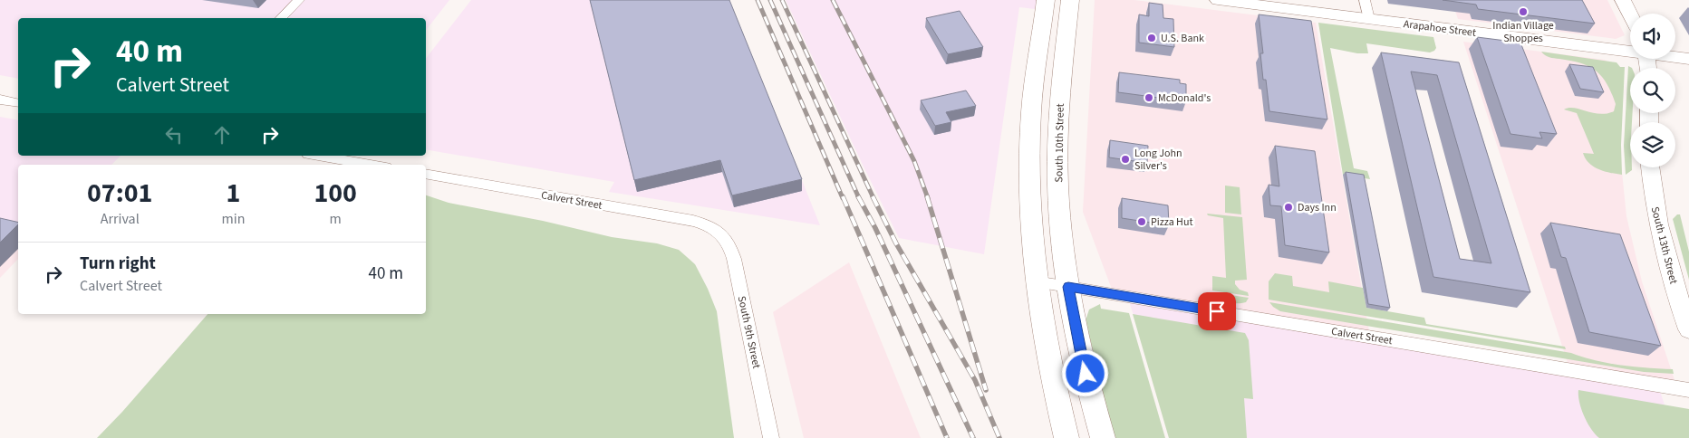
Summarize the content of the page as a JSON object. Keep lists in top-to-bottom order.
{
  "streets": {
    "main road": ["South 10th Street"],
    "street": [
      "Arapahoe Street",
      "Calvert Street",
      "South 13th Street",
      "South 9th Street"
    ]
  },
  "crossings": [
    ["South 10th Street", "Calvert Street"],
    ["Calvert Street", "South 9th Street"]
  ],
  "places": [
    "Indian Village Shoppes",
    "U.S. Bank",
    "McDonald's",
    "Long John Silver's",
    "Days Inn",
    "Pizza Hut"
  ],
  "page": {
    "turn": ["40 m", "Calvert Street"],
    "eta": [
      "07:01",
      "Arrival",
      "1",
      "min",
      "100",
      "m"
    ],
    "list": [
      {
        "name": "Turn right",
        "note": "Calvert Street",
        "value": "40 m"
      }
    ]
  }
}
